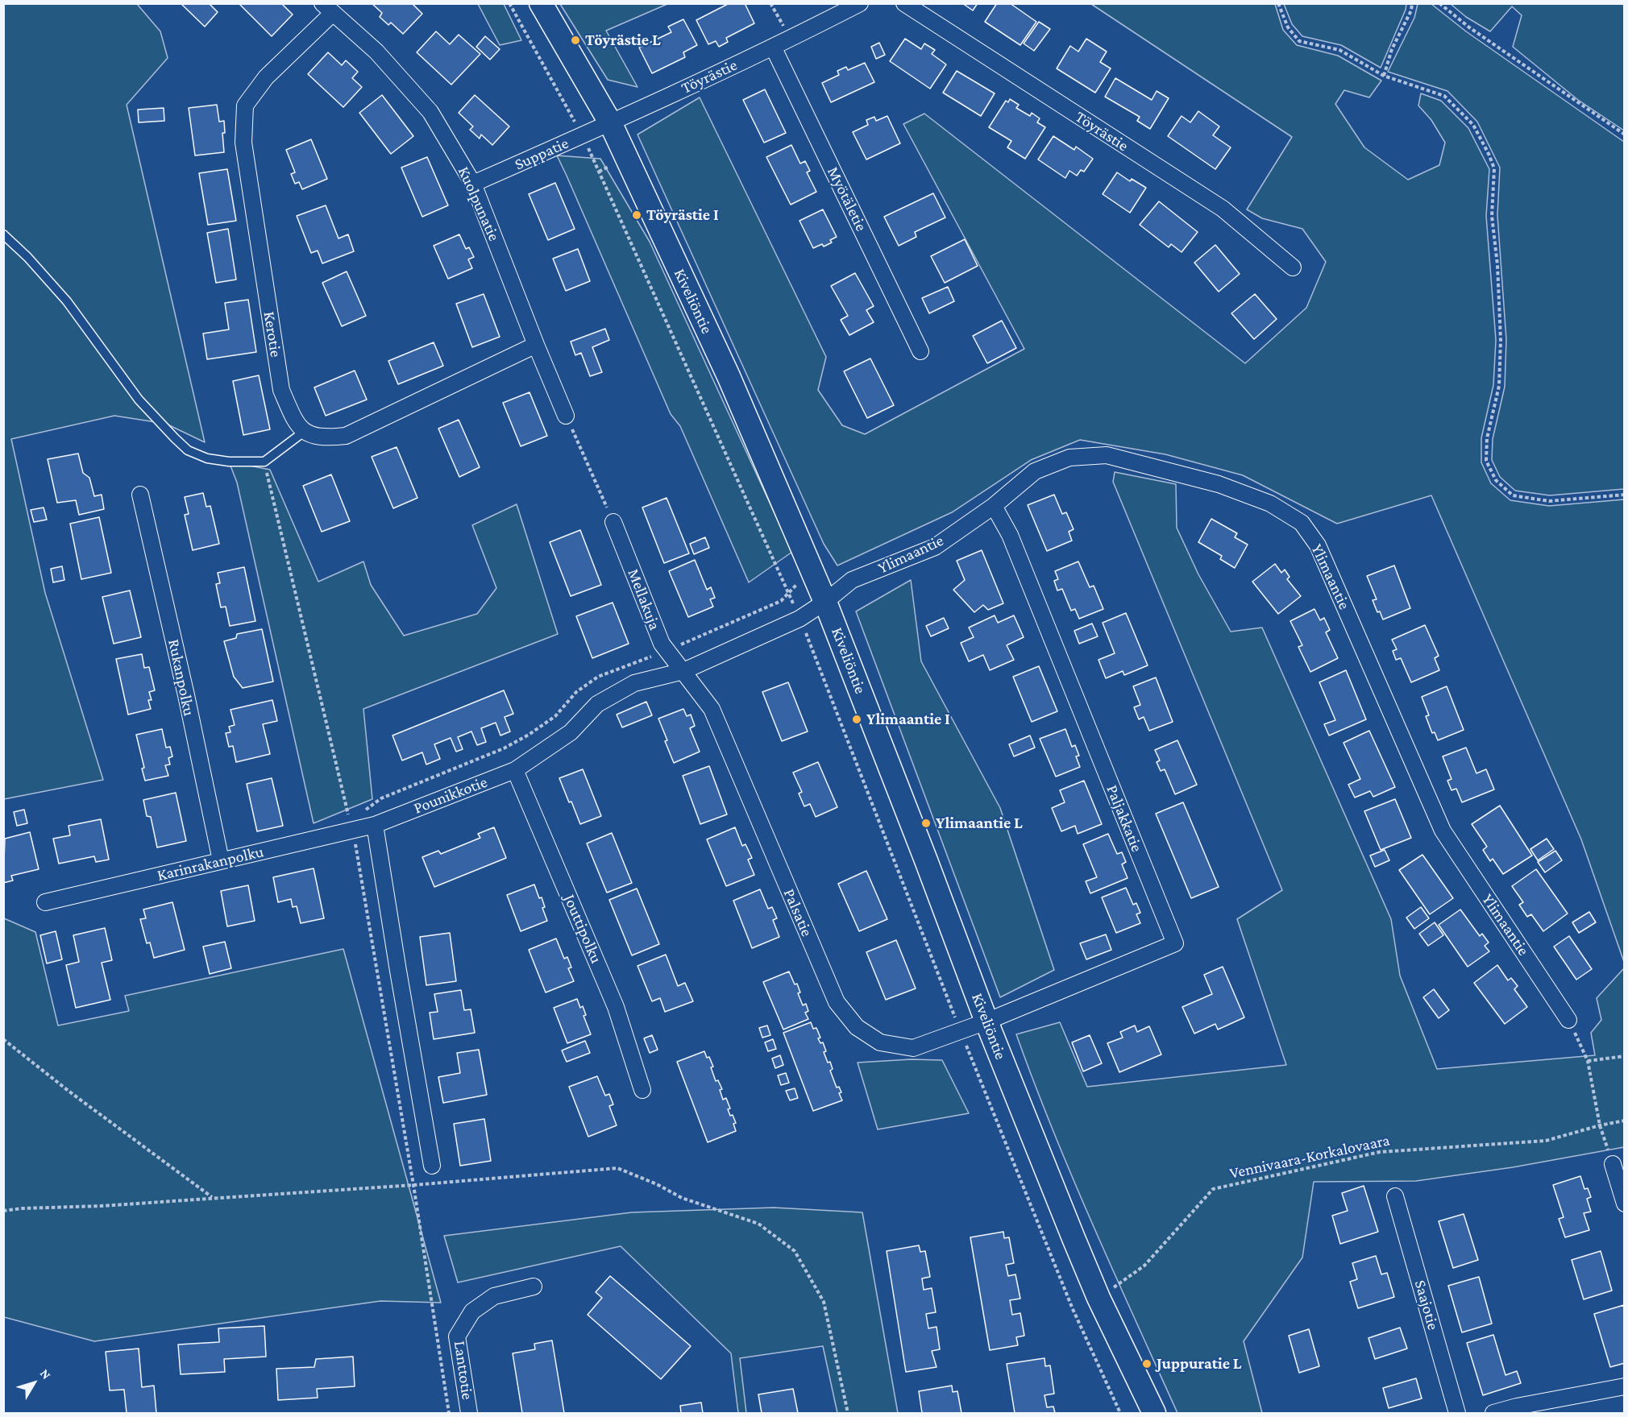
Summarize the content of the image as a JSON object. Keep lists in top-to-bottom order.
{
  "streets": {
    "street": [
      "Töyrästie",
      "Suppatie",
      "Myötäletie",
      "Kuolpunatie",
      "Kiveliöntie",
      "Kerotie",
      "Ylimaantie",
      "Mellakuja",
      "Rukanpolku",
      "Pounikkotie",
      "Paljakkatie",
      "Karinrakanpolku",
      "Palsatie",
      "Jouttipolku",
      "Saajotie",
      "Lanttotie"
    ],
    "path": ["Vennivaara-Korkalovaara"]
  },
  "crossings": [
    ["Töyrästie", "Suppatie"],
    ["Töyrästie", "Myötäletie"],
    ["Töyrästie", "Kiveliöntie"],
    ["Suppatie", "Kuolpunatie"],
    ["Suppatie", "Kiveliöntie"],
    ["Kuolpunatie", "Kerotie"],
    ["Kiveliöntie", "Ylimaantie"],
    ["Kiveliöntie", "Pounikkotie"],
    ["Kiveliöntie", "Paljakkatie"],
    ["Kiveliöntie", "Palsatie"],
    ["Kiveliöntie", "Vennivaara-Korkalovaara"],
    ["Ylimaantie", "Pounikkotie"],
    ["Ylimaantie", "Paljakkatie"],
    ["Mellakuja", "Pounikkotie"],
    ["Mellakuja", "Palsatie"],
    ["Rukanpolku", "Karinrakanpolku"],
    ["Pounikkotie", "Karinrakanpolku"],
    ["Pounikkotie", "Palsatie"],
    ["Pounikkotie", "Jouttipolku"],
    ["Paljakkatie", "Palsatie"]
  ],
  "places": [
    "Töyrästie L",
    "Töyrästie I",
    "Ylimaantie I",
    "Ylimaantie L",
    "Juppuratie L"
  ],
  "north": "top right"
}
